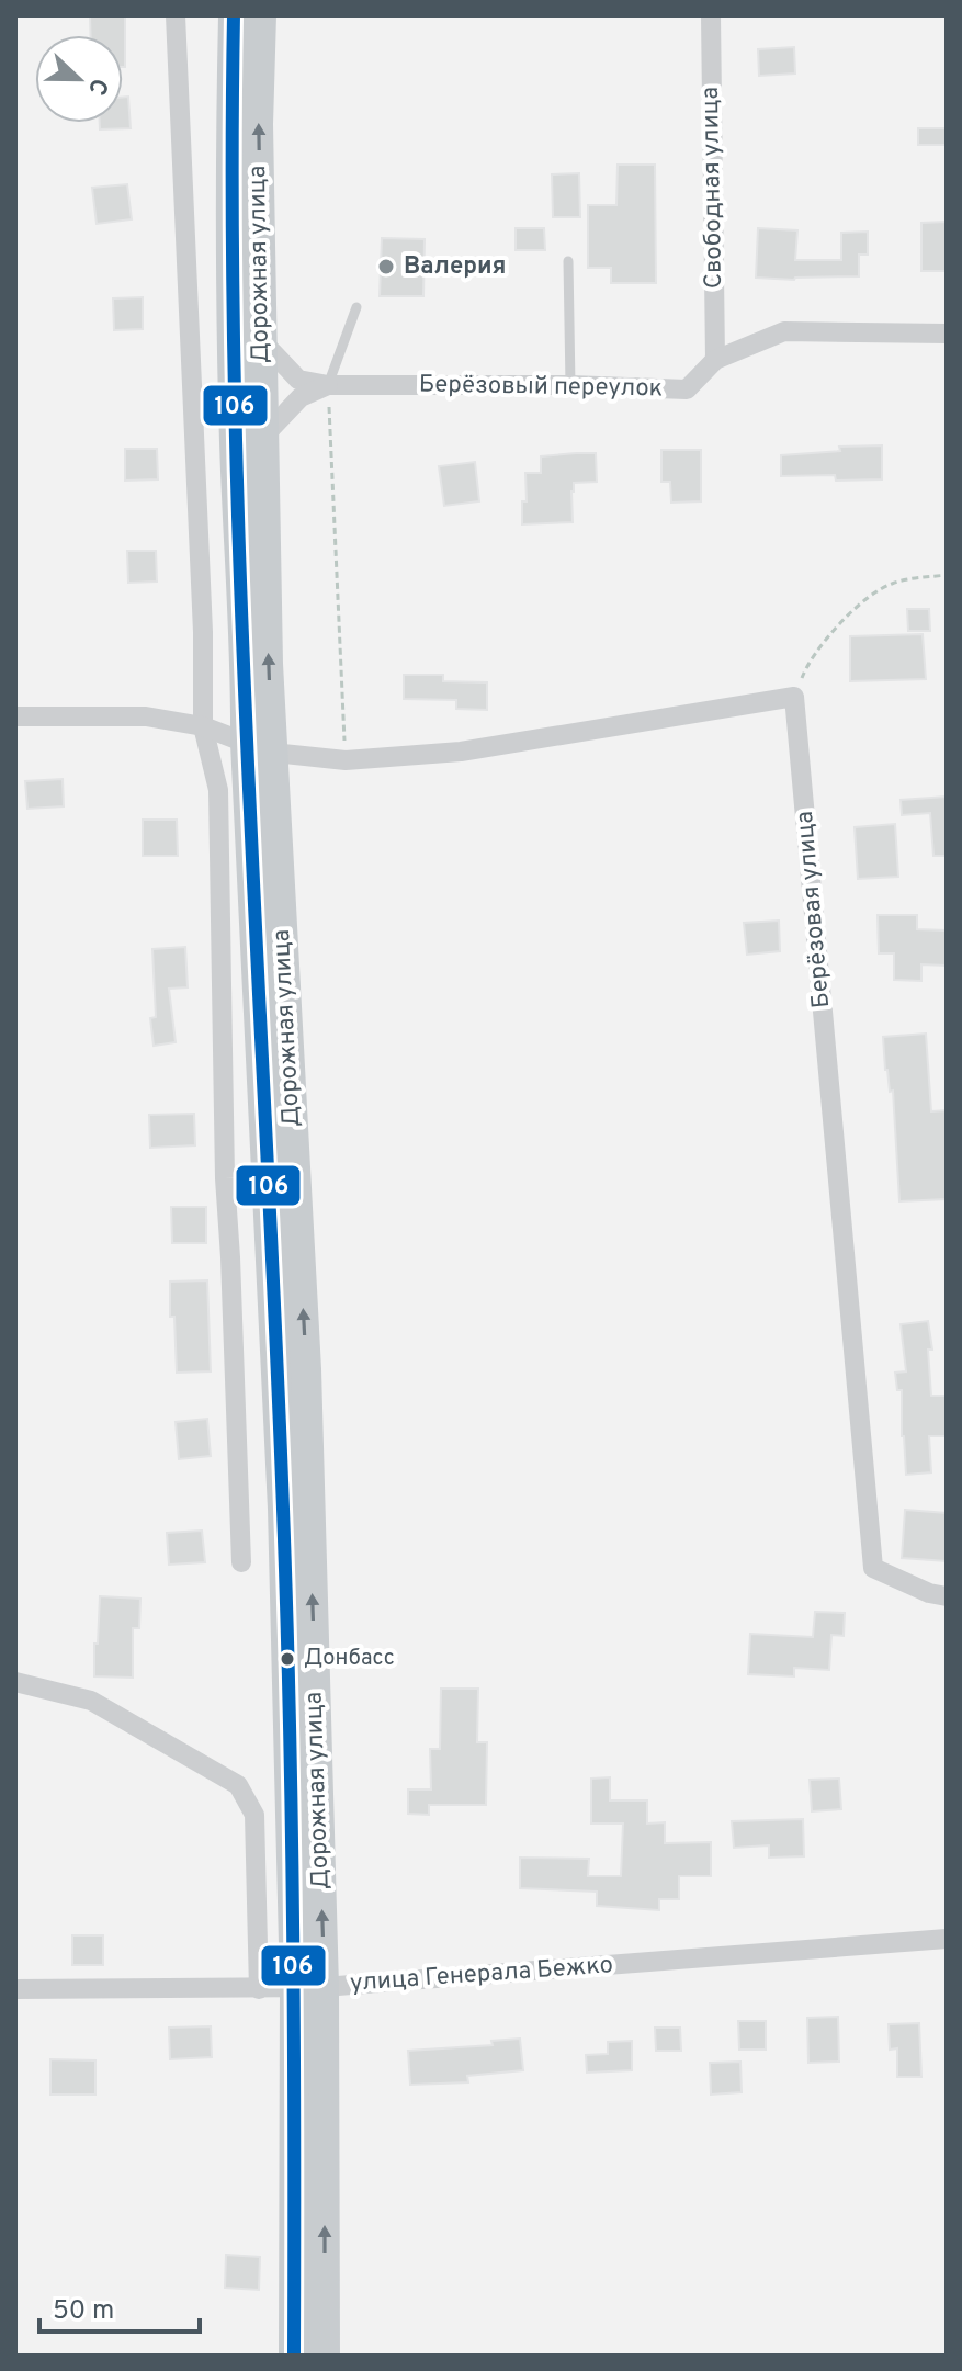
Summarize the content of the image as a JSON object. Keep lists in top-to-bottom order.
{
  "streets": {
    "main road": ["Дорожная улица"],
    "street": [
      "Свободная улица",
      "Берёзовый переулок",
      "Берёзовая улица",
      "улица Генерала Бежко"
    ]
  },
  "crossings": [
    ["Свободная улица", "Берёзовый переулок"],
    ["Дорожная улица", "Берёзовый переулок"],
    ["Дорожная улица", "улица Генерала Бежко"]
  ],
  "places": ["Валерия", "Донбасс"],
  "lines": ["transit line 106"],
  "scale_bar": "50 m",
  "north": "right"
}
